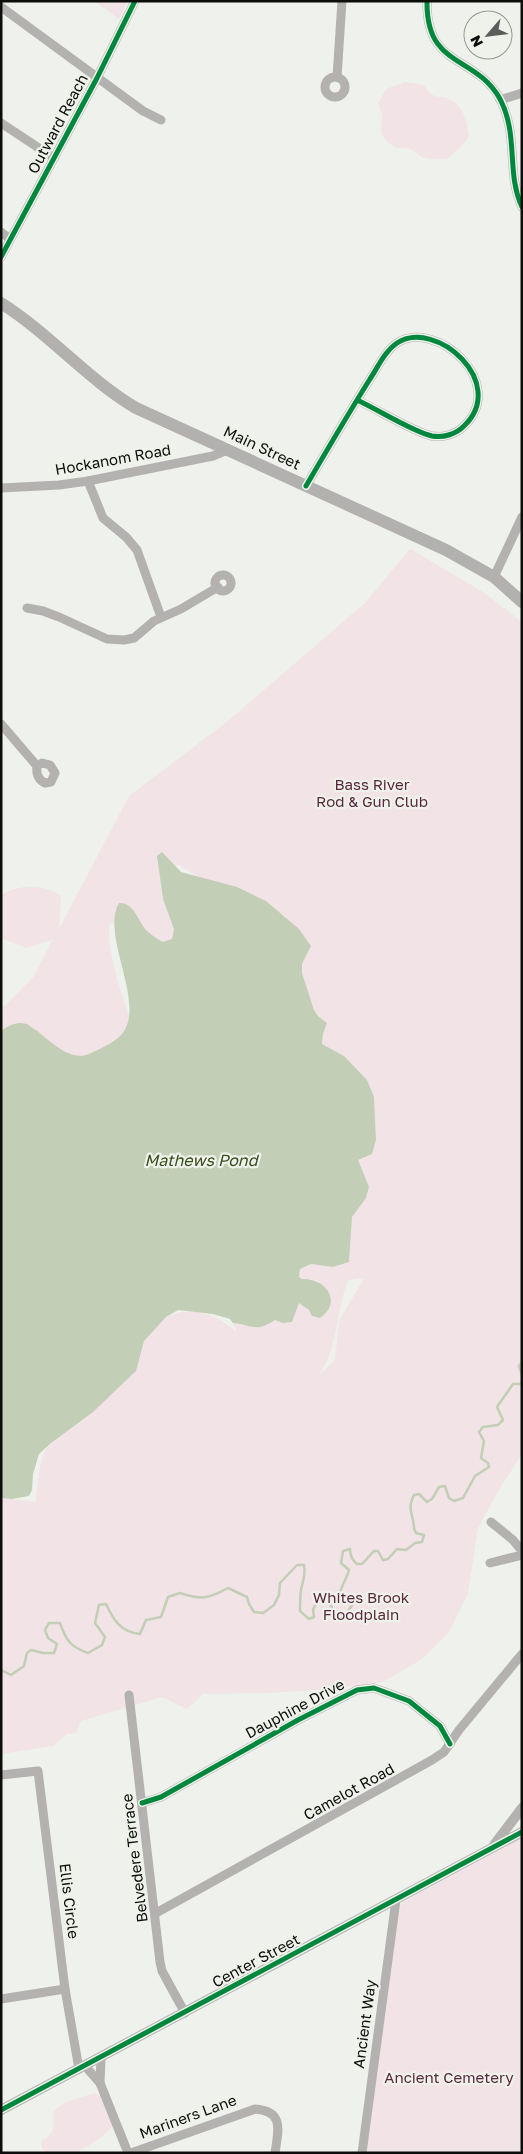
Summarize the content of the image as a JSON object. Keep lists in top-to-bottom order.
{
  "streets": {
    "main road": ["Main Street"],
    "street": [
      "Outward Reach",
      "Hockanom Road",
      "Dauphine Drive",
      "Camelot Road",
      "Belvedere Terrace",
      "Ellis Circle",
      "Center Street",
      "Ancient Way",
      "Mariners Lane"
    ]
  },
  "crossings": [
    ["Main Street", "Hockanom Road"],
    ["Dauphine Drive", "Camelot Road"],
    ["Dauphine Drive", "Belvedere Terrace"],
    ["Camelot Road", "Belvedere Terrace"],
    ["Belvedere Terrace", "Center Street"],
    ["Ellis Circle", "Center Street"],
    ["Center Street", "Ancient Way"]
  ],
  "water": ["Mathews Pond"],
  "parks": ["Bass River Rod & Gun Club", "Whites Brook Floodplain", "Ancient Cemetery"],
  "north": "bottom left"
}
